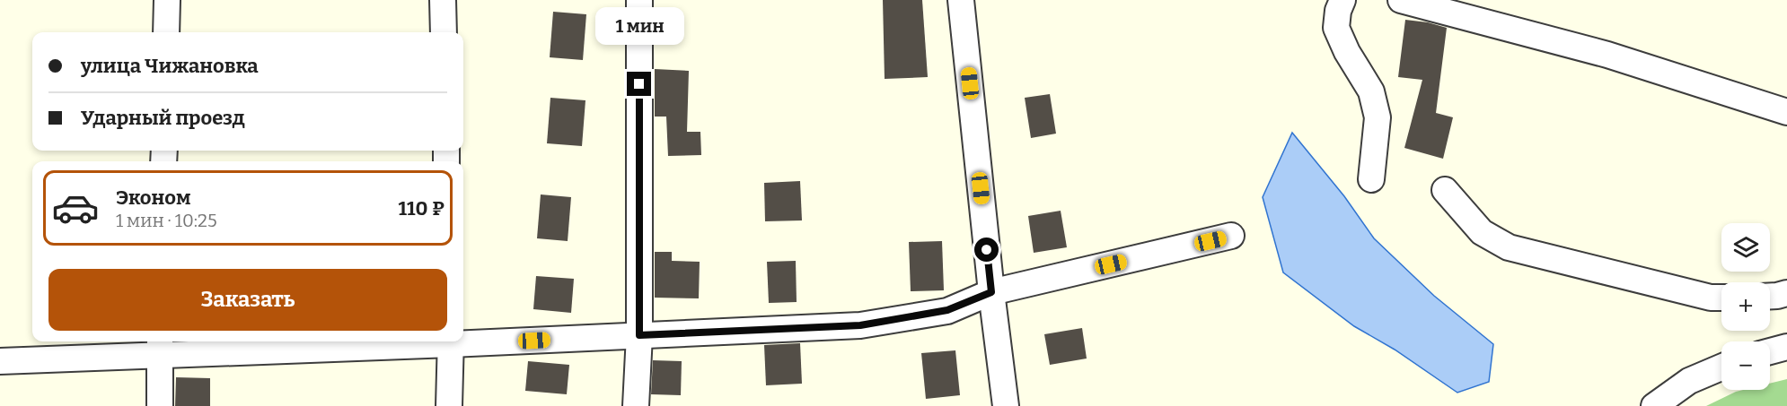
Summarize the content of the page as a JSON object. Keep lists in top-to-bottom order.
{
  "page": {
    "bubble": "1 мин",
    "banner": ["улица Чижановка", "Ударный проезд"],
    "list": [
      {
        "name": "Эконом",
        "note": "1 мин · 10:25",
        "value": "110 ₽"
      }
    ],
    "map_buttons": ["+", "−"],
    "buttons": "Заказать"
  }
}
